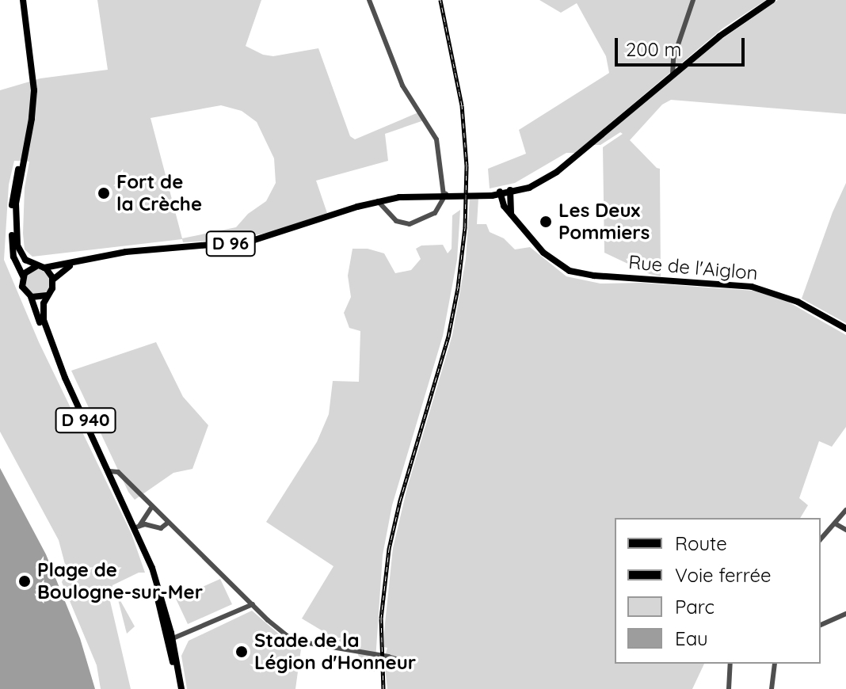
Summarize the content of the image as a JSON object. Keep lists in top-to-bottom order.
{
  "streets": {
    "main road": ["D 96", "Rue de l'Aiglon", "D 940"]
  },
  "crossings": [
    ["D 96", "Rue de l'Aiglon"],
    ["D 96", "D 940"]
  ],
  "places": [
    "Fort de la Crèche",
    "Les Deux Pommiers",
    "Plage de Boulogne-sur-Mer",
    "Stade de la Légion d'Honneur"
  ],
  "legend": [
    "Route",
    "Voie ferrée",
    "Parc",
    "Eau"
  ],
  "scale_bar": "200 m"
}
